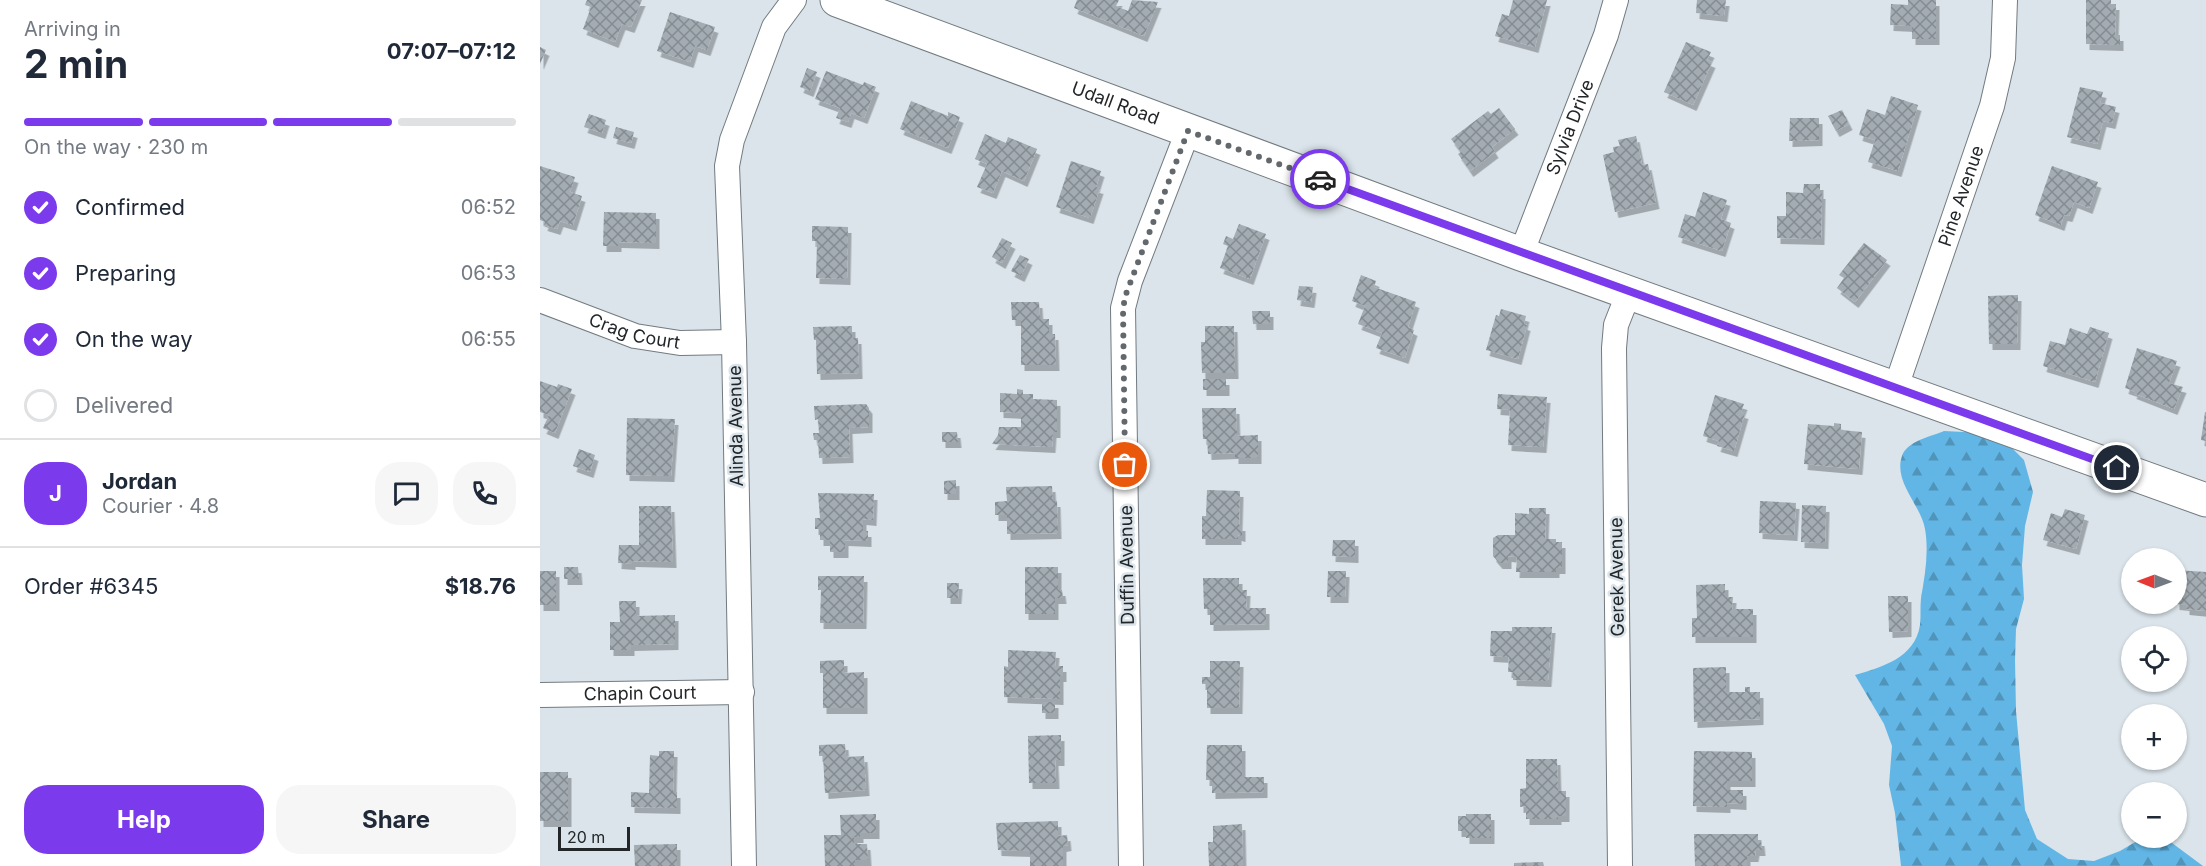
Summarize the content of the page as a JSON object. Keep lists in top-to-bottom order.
{
  "streets": {
    "main road": ["Udall Road"],
    "street": [
      "Sylvia Drive",
      "Pine Avenue",
      "Crag Court",
      "Alinda Avenue",
      "Duffin Avenue",
      "Gerek Avenue",
      "Chapin Court"
    ]
  },
  "crossings": [
    ["Udall Road", "Sylvia Drive"],
    ["Udall Road", "Pine Avenue"],
    ["Udall Road", "Duffin Avenue"],
    ["Udall Road", "Gerek Avenue"],
    ["Crag Court", "Alinda Avenue"],
    ["Alinda Avenue", "Chapin Court"]
  ],
  "scale_bar": "20 m",
  "north": "left",
  "page": {
    "heading": ["2 min", "Arriving in", "07:07–07:12"],
    "panel": [
      "Jordan",
      "Courier · 4.8",
      "Order #6345",
      "$18.76"
    ],
    "bar": "On the way · 230 m",
    "list": [
      ["Confirmed", "06:52"],
      ["Preparing", "06:53"],
      ["On the way", "06:55"],
      "Delivered"
    ],
    "round": "J",
    "map_buttons": ["+", "−"],
    "buttons": ["Help", "Share"],
    "scale": "20 m"
  }
}
